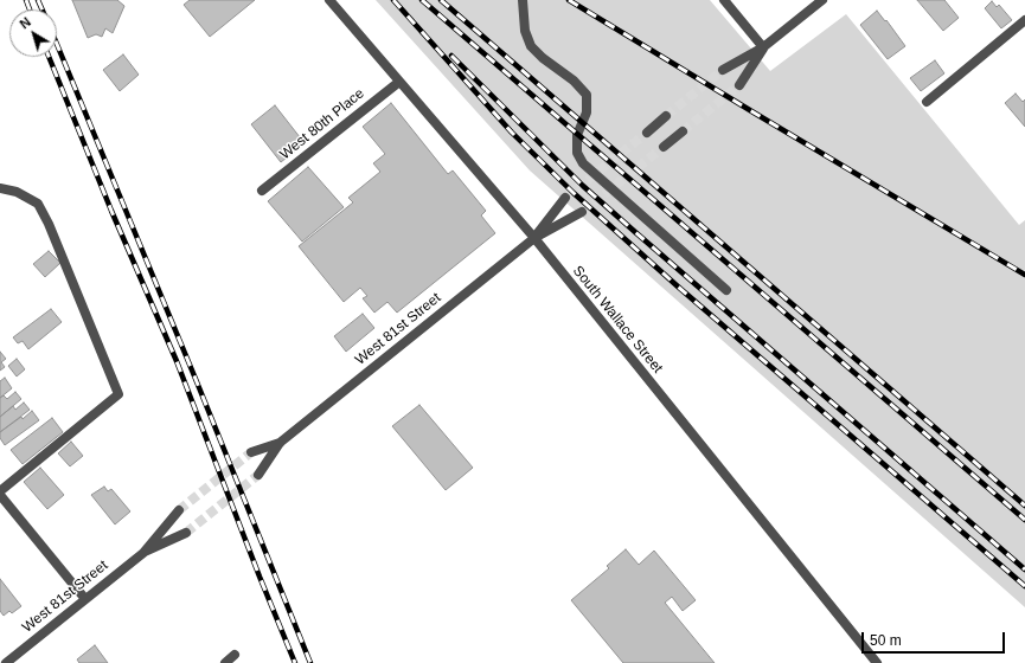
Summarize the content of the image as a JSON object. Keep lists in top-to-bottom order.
{
  "streets": {
    "street": ["West 80th Place", "South Wallace Street", "West 81st Street"]
  },
  "crossings": [
    ["West 80th Place", "South Wallace Street"],
    ["South Wallace Street", "West 81st Street"]
  ],
  "scale_bar": "50 m",
  "north": "top left"
}
